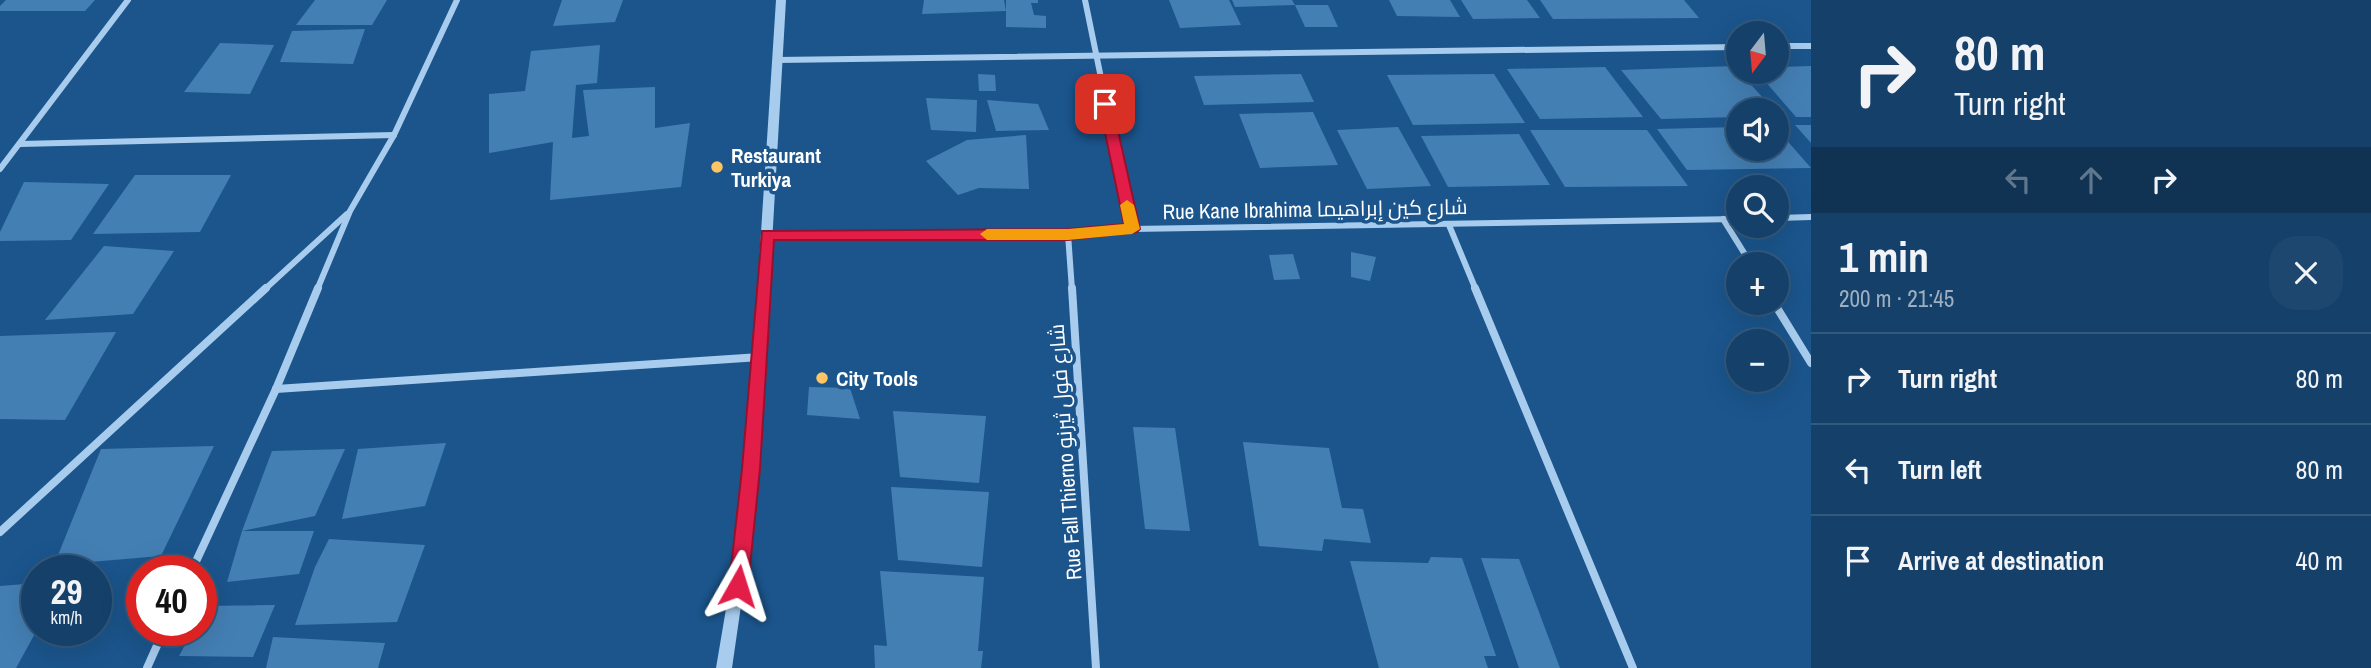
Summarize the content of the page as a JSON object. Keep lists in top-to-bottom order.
{
  "streets": {
    "street": ["Rue Kane Ibrahima شارع كين إبراهيما", "Rue Fall Thierno شارع فول ثيرنو"]
  },
  "crossings": [
    ["Rue Kane Ibrahima شارع كين إبراهيما", "Rue Fall Thierno شارع فول ثيرنو"]
  ],
  "places": ["Restaurant Turkiya", "City Tools"],
  "north": "bottom",
  "page": {
    "turn": ["80 m", "Turn right"],
    "map_buttons": ["+", "−"],
    "heading": ["1 min", "200 m · 21:45"],
    "list": [
      {
        "name": "Turn right",
        "value": "80 m"
      },
      {
        "name": "Turn left",
        "value": "80 m"
      },
      {
        "name": "Arrive at destination",
        "value": "40 m"
      }
    ],
    "speed": "29 km/h",
    "limit": "40"
  }
}
